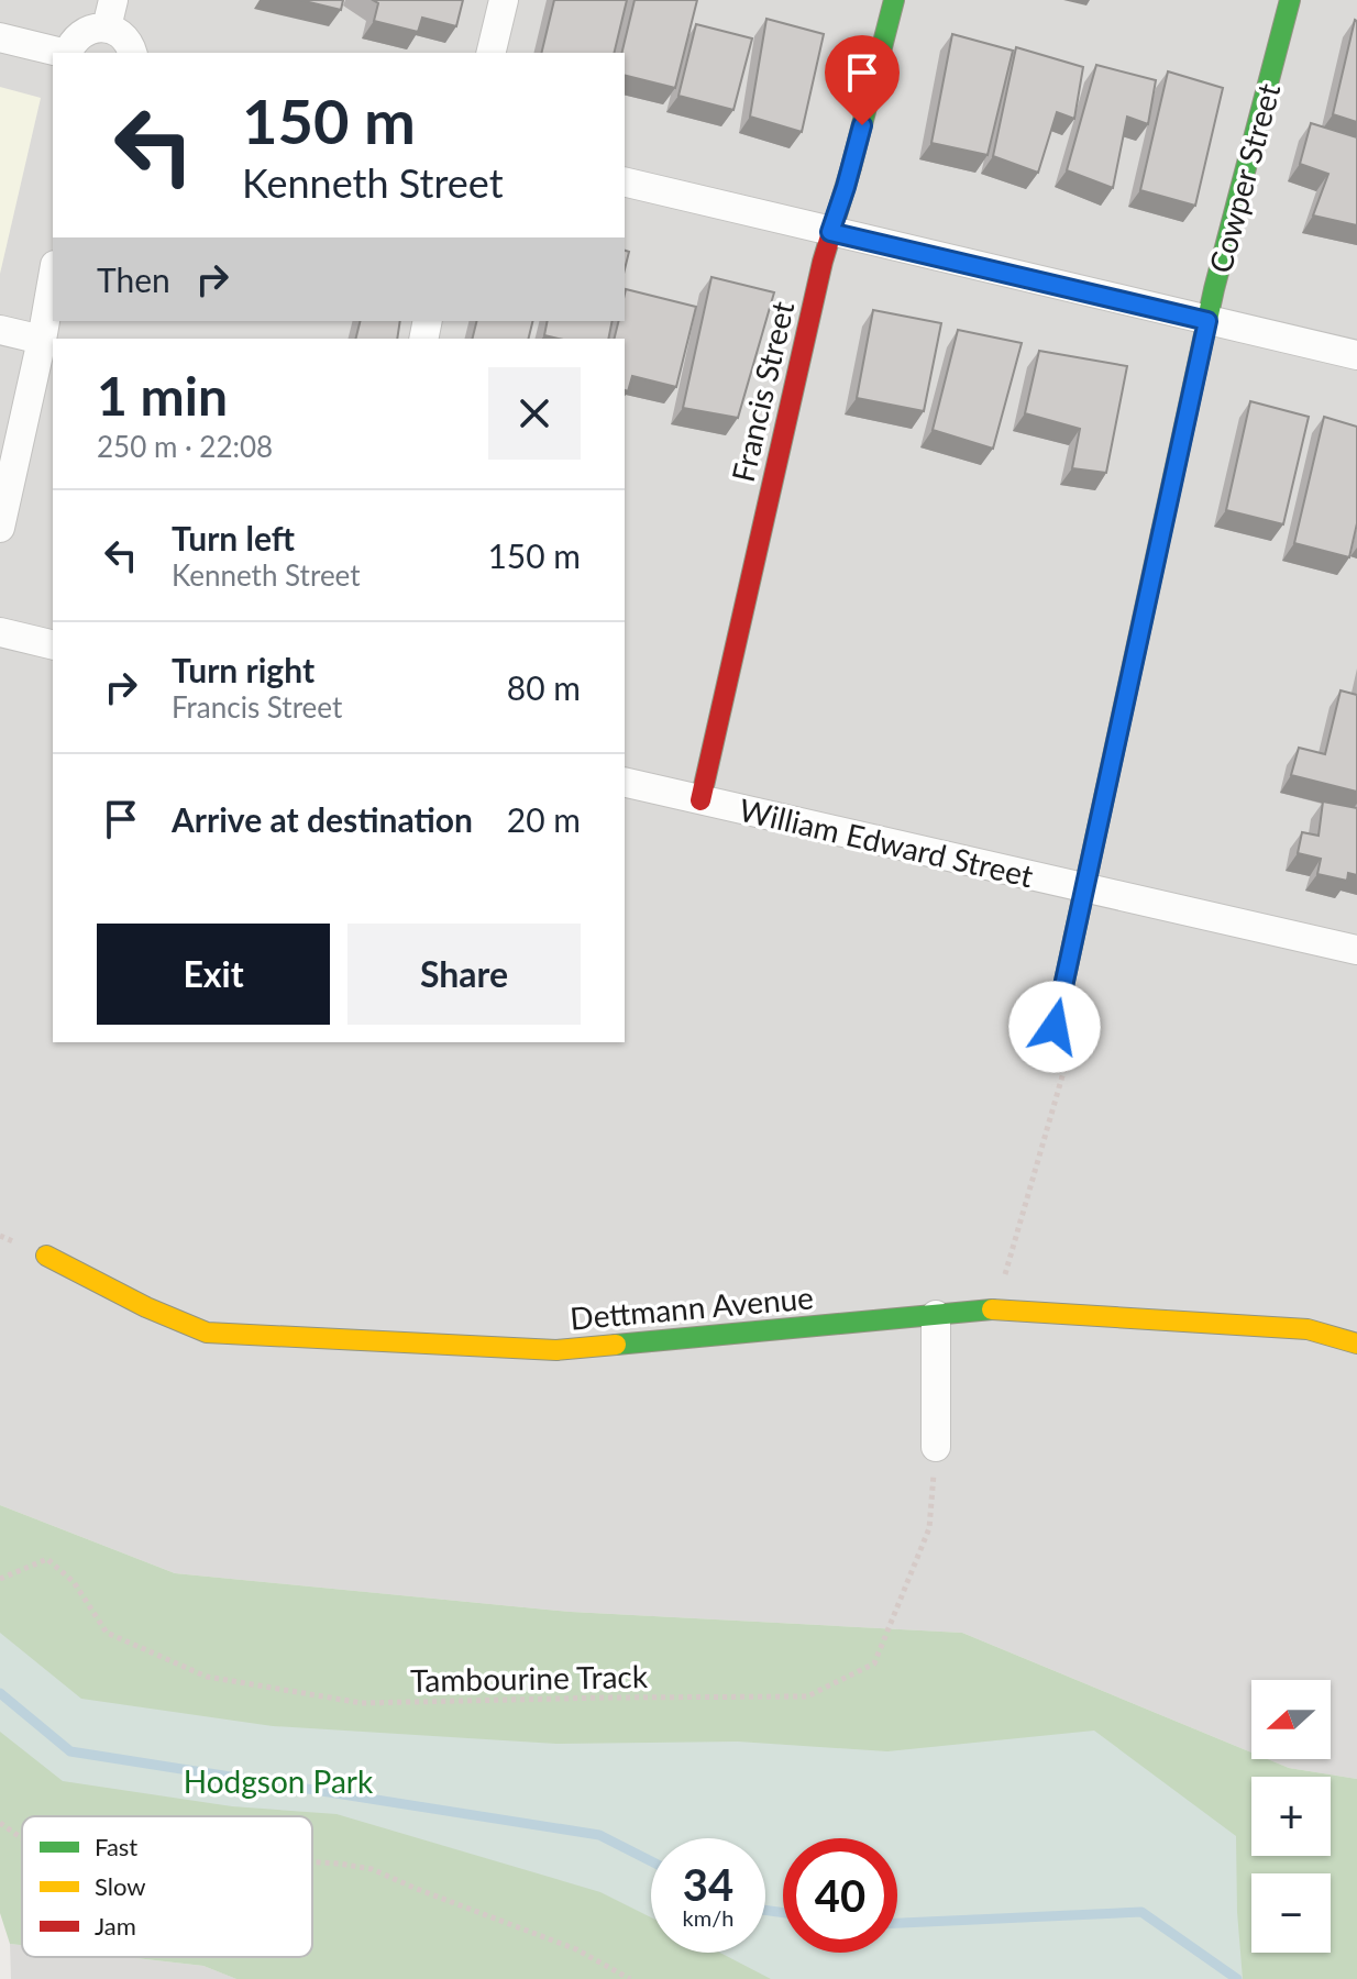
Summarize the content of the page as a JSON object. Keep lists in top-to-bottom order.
{
  "streets": {
    "street": [
      "Cowper Street",
      "Francis Street",
      "William Edward Street",
      "Dettmann Avenue"
    ],
    "path": ["Tambourine Track"]
  },
  "crossings": [
    ["Cowper Street", "William Edward Street"],
    ["Francis Street", "William Edward Street"]
  ],
  "parks": ["Hodgson Park"],
  "legend": ["Fast", "Slow", "Jam"],
  "north": "left",
  "page": {
    "turn": ["150 m", "Kenneth Street"],
    "then": "Then",
    "heading": ["1 min", "250 m · 22:08"],
    "list": [
      {
        "name": "Turn left",
        "note": "Kenneth Street",
        "value": "150 m"
      },
      {
        "name": "Turn right",
        "note": "Francis Street",
        "value": "80 m"
      },
      {
        "name": "Arrive at destination",
        "value": "20 m"
      }
    ],
    "buttons": ["Exit", "Share"],
    "map_buttons": ["+", "−"],
    "speed": "34 km/h",
    "limit": "40"
  }
}
